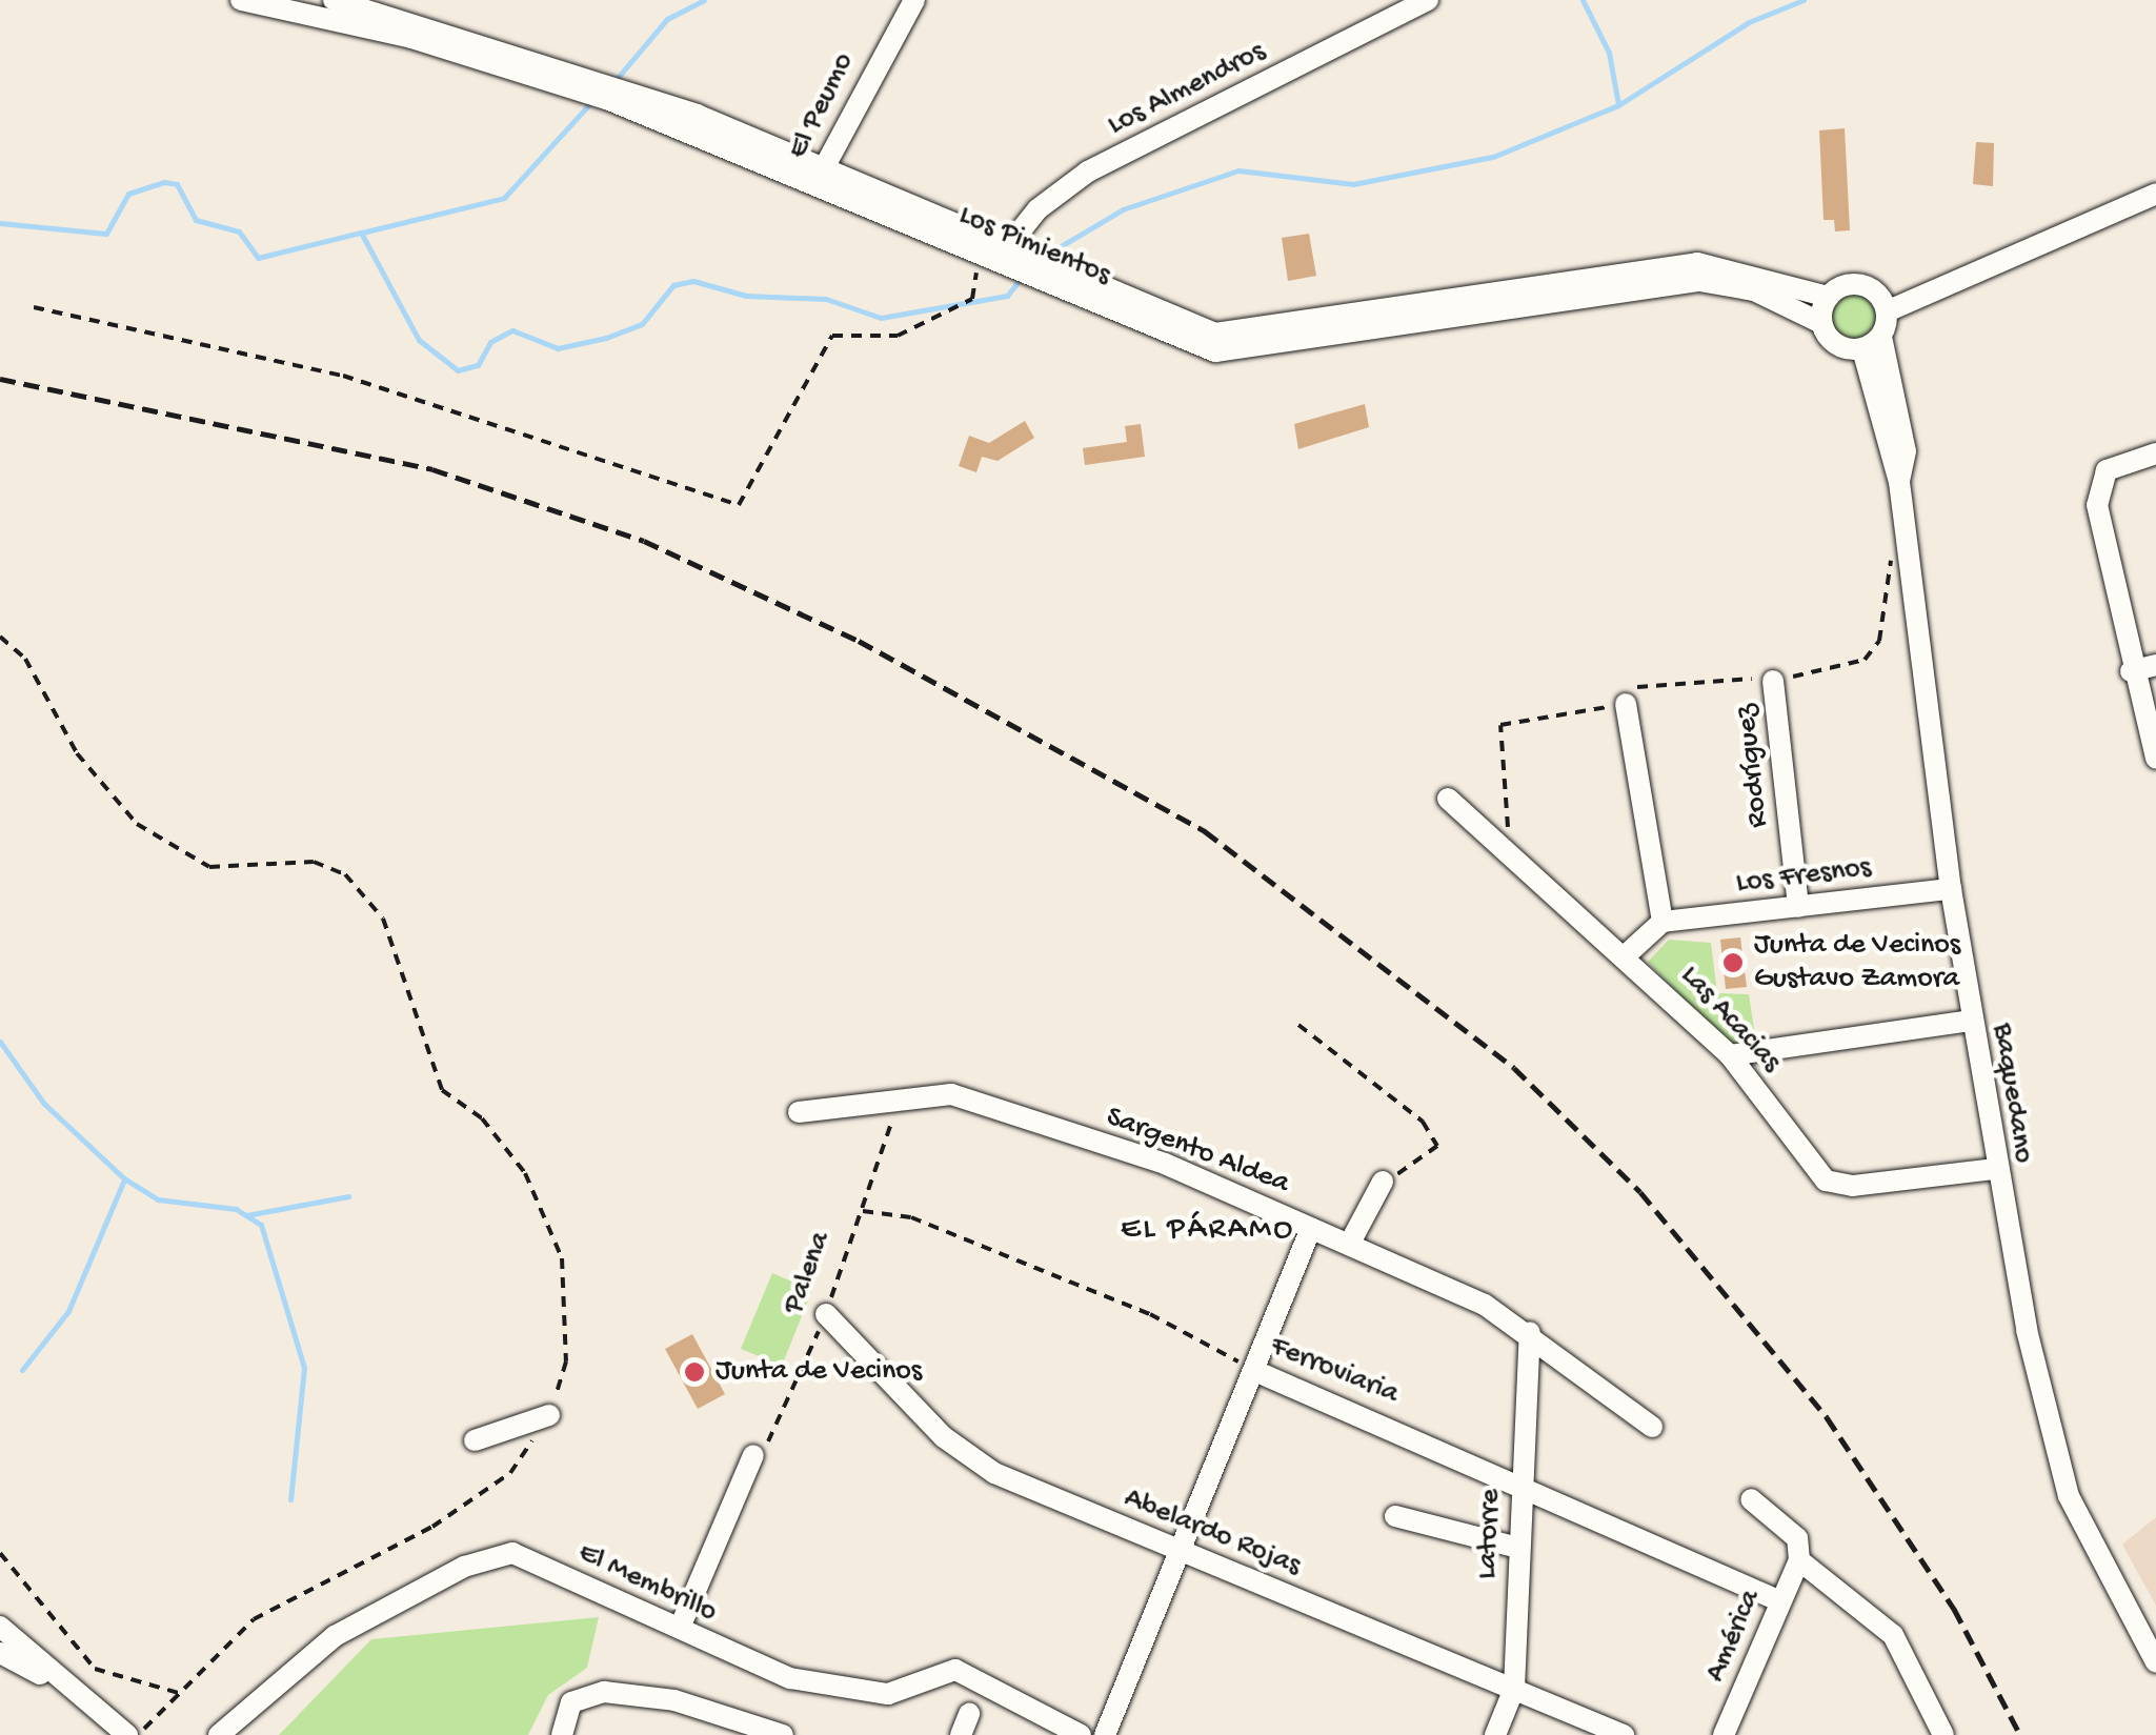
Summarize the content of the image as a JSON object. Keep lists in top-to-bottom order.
{
  "streets": {
    "street": [
      "Los Almendros",
      "El Peumo",
      "Los Pimientos",
      "Rodríguez",
      "Los Fresnos",
      "Las Acacias",
      "Baquedano",
      "Sargento Aldea",
      "Ferroviaria",
      "Abelardo Rojas",
      "Latorre",
      "El Membrillo",
      "América"
    ],
    "path": ["Palena"]
  },
  "crossings": [
    ["Los Almendros", "Los Pimientos"],
    ["El Peumo", "Los Pimientos"],
    ["Los Pimientos", "Baquedano"],
    ["Rodríguez", "Los Fresnos"],
    ["Los Fresnos", "Baquedano"],
    ["Las Acacias", "Baquedano"],
    ["Sargento Aldea", "Palena"],
    ["Sargento Aldea", "Latorre"],
    ["Palena", "Ferroviaria"],
    ["Palena", "Abelardo Rojas"],
    ["Ferroviaria", "Latorre"],
    ["Ferroviaria", "América"],
    ["Abelardo Rojas", "Latorre"]
  ],
  "districts": ["EL PÁRAMO"],
  "places": ["Junta de Vecinos Gustavo Zamora", "Junta de Vecinos"]
}
